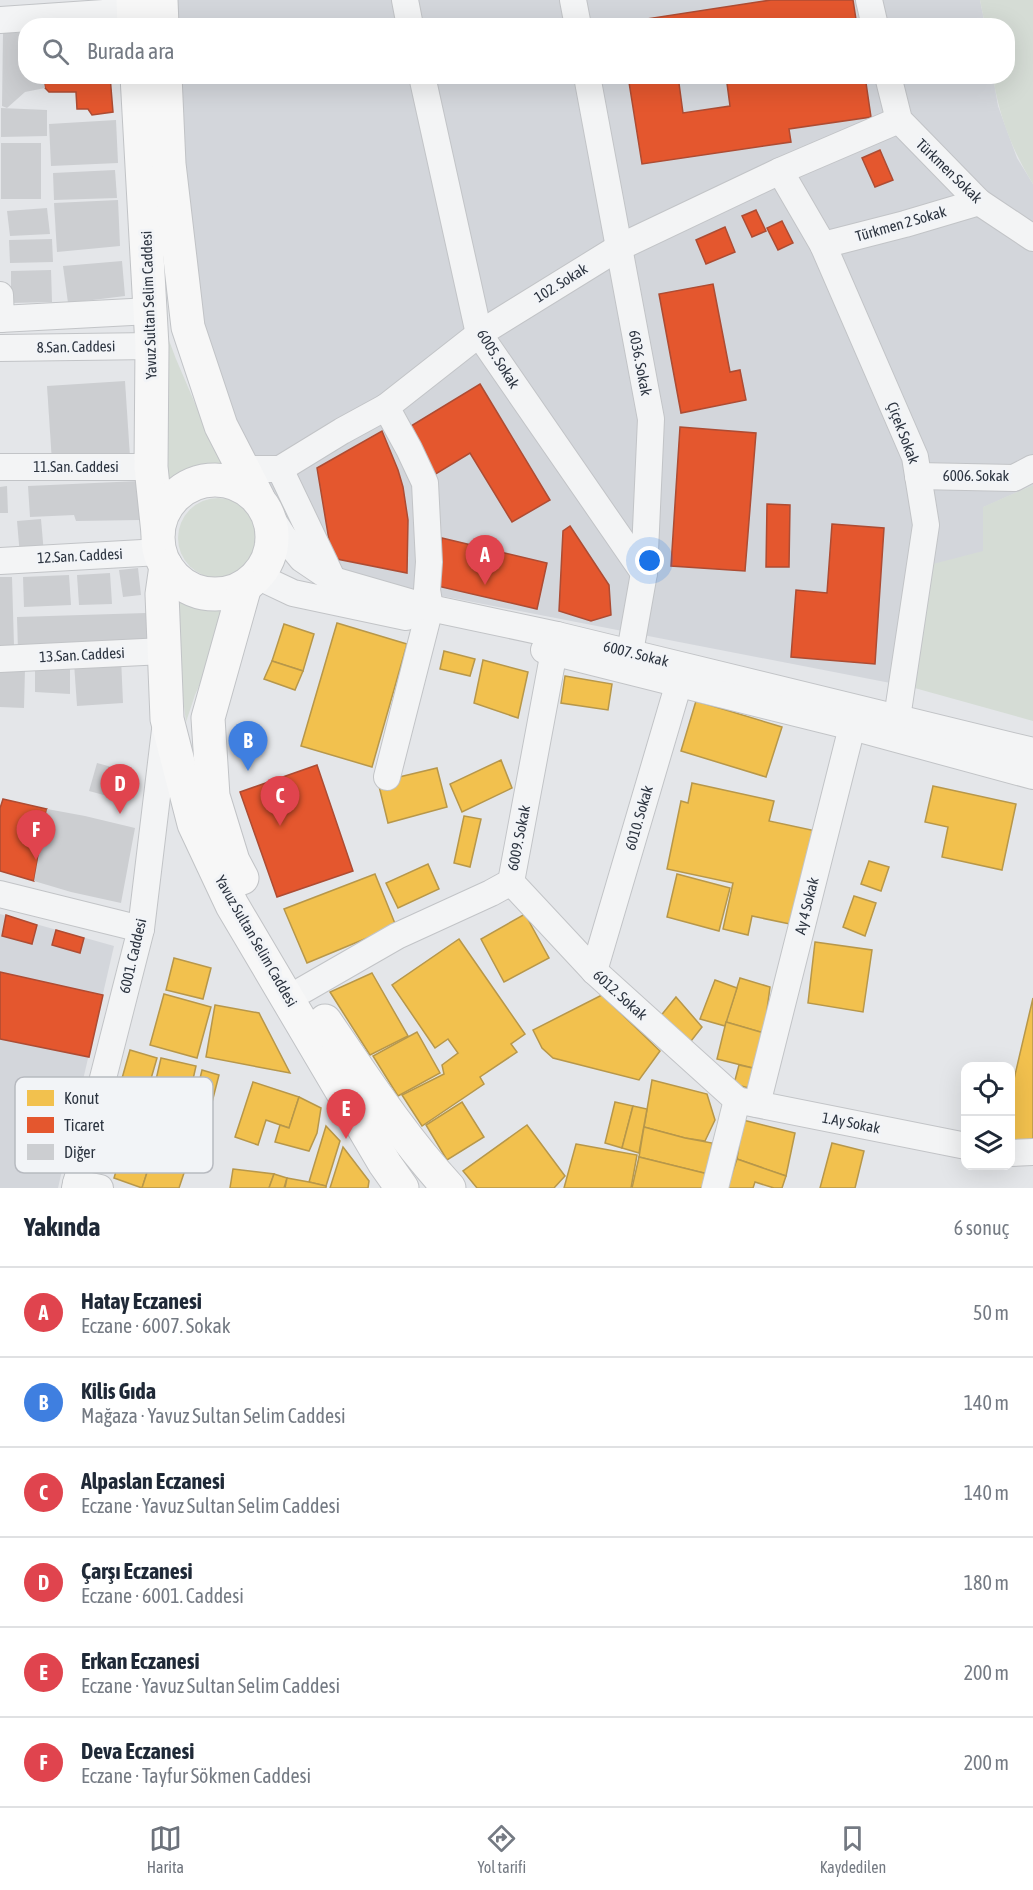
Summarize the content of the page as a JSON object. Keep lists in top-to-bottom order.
{
  "streets": {
    "main road": ["Yavuz Sultan Selim Caddesi"],
    "street": [
      "Türkmen Sokak",
      "Türkmen 2 Sokak",
      "102. Sokak",
      "8.San. Caddesi",
      "6005. Sokak",
      "6036. Sokak",
      "Çiçek Sokak",
      "11.San. Caddesi",
      "6006. Sokak",
      "12.San. Caddesi",
      "6007. Sokak",
      "13.San. Caddesi",
      "6010. Sokak",
      "6009. Sokak",
      "Ay 4 Sokak",
      "6001. Caddesi",
      "6012. Sokak",
      "1.Ay Sokak"
    ]
  },
  "crossings": [
    ["Türkmen Sokak", "Türkmen 2 Sokak"],
    ["Türkmen Sokak", "102. Sokak"],
    ["Türkmen 2 Sokak", "Çiçek Sokak"],
    ["102. Sokak", "6005. Sokak"],
    ["102. Sokak", "6036. Sokak"],
    ["102. Sokak", "Çiçek Sokak"],
    ["Yavuz Sultan Selim Caddesi", "8.San. Caddesi"],
    ["Yavuz Sultan Selim Caddesi", "11.San. Caddesi"],
    ["Yavuz Sultan Selim Caddesi", "12.San. Caddesi"],
    ["Yavuz Sultan Selim Caddesi", "6007. Sokak"],
    ["Yavuz Sultan Selim Caddesi", "13.San. Caddesi"],
    ["Yavuz Sultan Selim Caddesi", "6009. Sokak"],
    ["Yavuz Sultan Selim Caddesi", "6001. Caddesi"],
    ["6005. Sokak", "6036. Sokak"],
    ["6036. Sokak", "6007. Sokak"],
    ["Çiçek Sokak", "6006. Sokak"],
    ["Çiçek Sokak", "6007. Sokak"],
    ["12.San. Caddesi", "6007. Sokak"],
    ["6007. Sokak", "6010. Sokak"],
    ["6007. Sokak", "6009. Sokak"],
    ["6007. Sokak", "Ay 4 Sokak"],
    ["6010. Sokak", "6012. Sokak"],
    ["6009. Sokak", "6012. Sokak"],
    ["Ay 4 Sokak", "6012. Sokak"],
    ["Ay 4 Sokak", "1.Ay Sokak"],
    ["6012. Sokak", "1.Ay Sokak"]
  ],
  "legend": ["Konut", "Ticaret", "Diğer"],
  "page": {
    "search": "Burada ara",
    "pins": [
      "A",
      "B",
      "D",
      "C",
      "F",
      "E"
    ],
    "heading": ["Yakında", "6 sonuç"],
    "list": [
      {
        "mark": "A",
        "name": "Hatay Eczanesi",
        "note": "Eczane · 6007. Sokak",
        "value": "50 m"
      },
      {
        "mark": "B",
        "name": "Kilis Gıda",
        "note": "Mağaza · Yavuz Sultan Selim Caddesi",
        "value": "140 m"
      },
      {
        "mark": "C",
        "name": "Alpaslan Eczanesi",
        "note": "Eczane · Yavuz Sultan Selim Caddesi",
        "value": "140 m"
      },
      {
        "mark": "D",
        "name": "Çarşı Eczanesi",
        "note": "Eczane · 6001. Caddesi",
        "value": "180 m"
      },
      {
        "mark": "E",
        "name": "Erkan Eczanesi",
        "note": "Eczane · Yavuz Sultan Selim Caddesi",
        "value": "200 m"
      },
      {
        "mark": "F",
        "name": "Deva Eczanesi",
        "note": "Eczane · Tayfur Sökmen Caddesi",
        "value": "200 m"
      }
    ],
    "nav": ["Harita", "Yol tarifi", "Kaydedilen"]
  }
}
